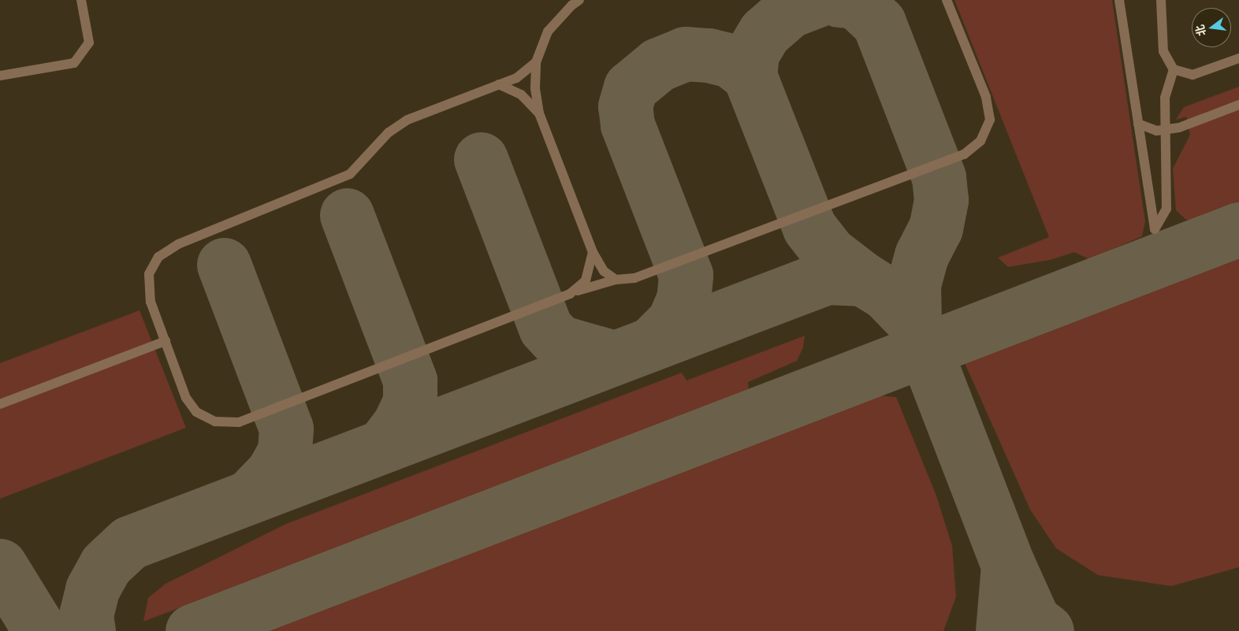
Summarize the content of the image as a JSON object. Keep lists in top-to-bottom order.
{
  "north": "left"
}
